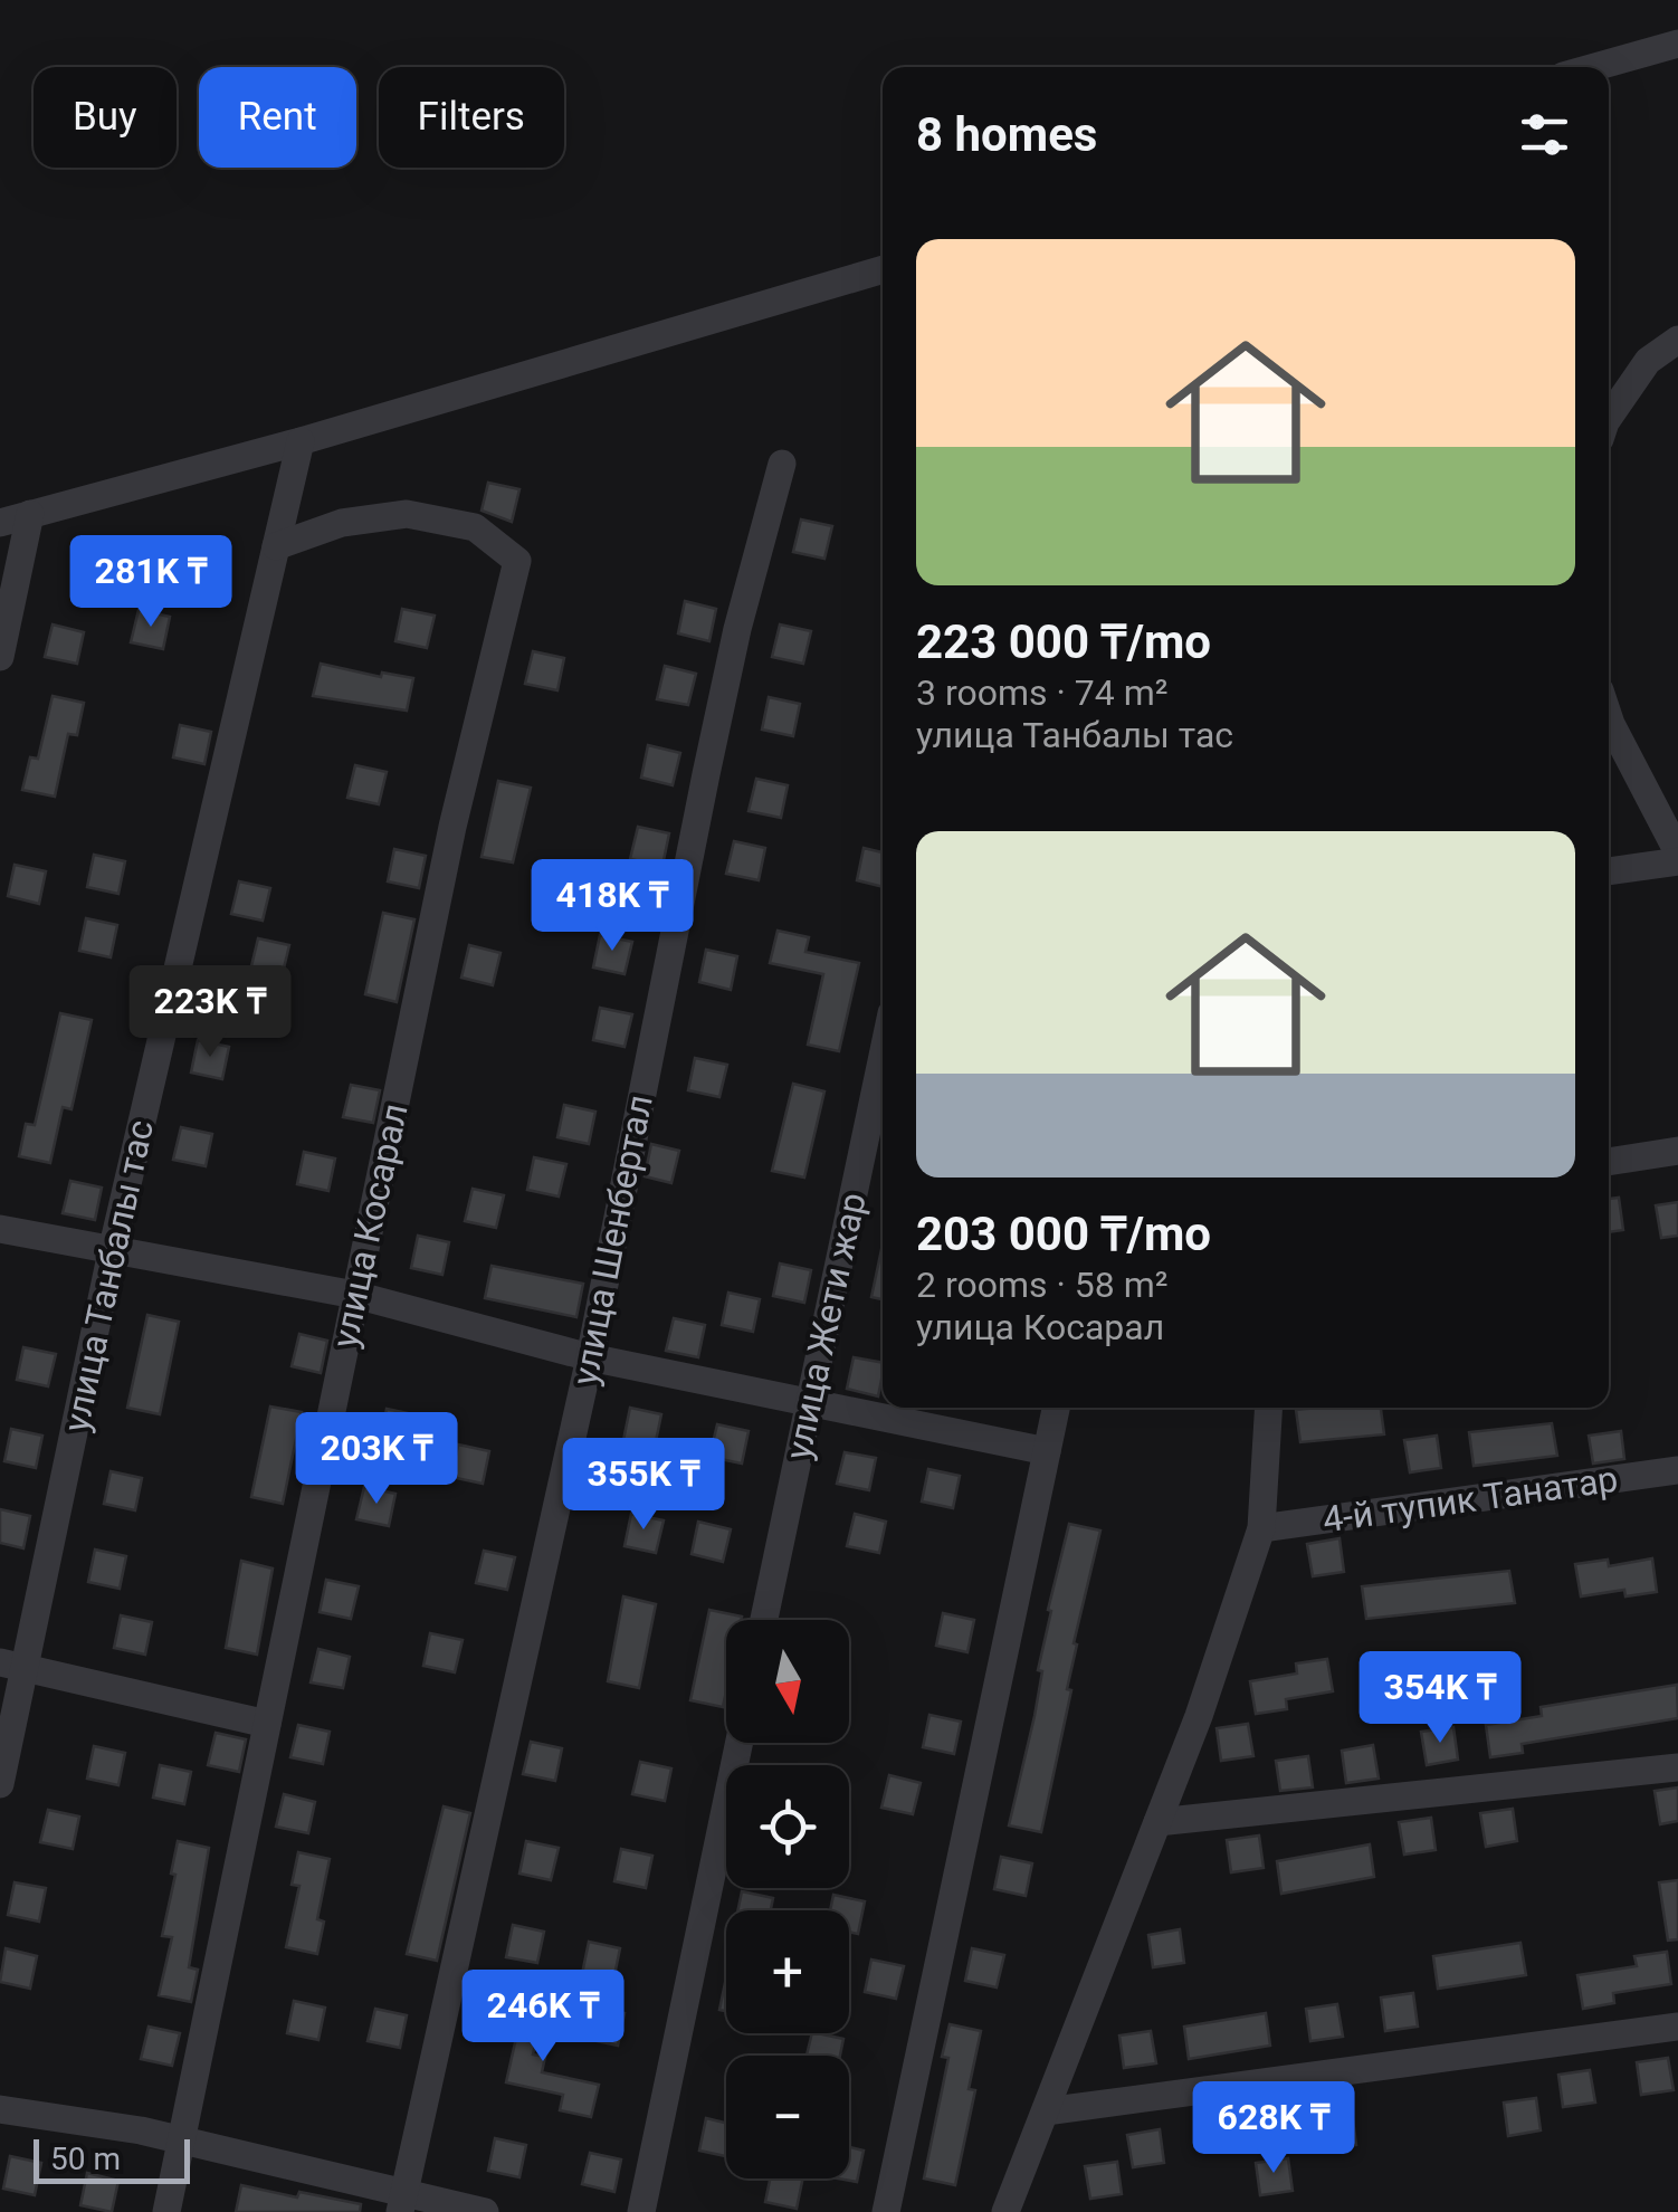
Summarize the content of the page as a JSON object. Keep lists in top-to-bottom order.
{
  "streets": {
    "street": [
      "улица Косарал",
      "улица Шенбертал",
      "улица Танбалы тас",
      "улица Жети жар",
      "4-й тупик Танатар"
    ]
  },
  "crossings": [
    ["улица Косарал", "улица Танбалы тас"]
  ],
  "scale_bar": "50 m",
  "north": "bottom",
  "page": {
    "chip": ["Buy", "Rent", "Filters"],
    "heading": "8 homes",
    "list": [
      {
        "name": "223 000 ₸/mo",
        "note": "3 rooms · 74 m² · улица Танбалы тас"
      },
      {
        "name": "203 000 ₸/mo",
        "note": "2 rooms · 58 m² · улица Косарал"
      }
    ],
    "price": [
      "281K ₸",
      "418K ₸",
      "223K ₸",
      "203K ₸",
      "355K ₸",
      "354K ₸",
      "246K ₸",
      "628K ₸"
    ],
    "map_buttons": ["+", "−"],
    "scale": "50 m"
  }
}
